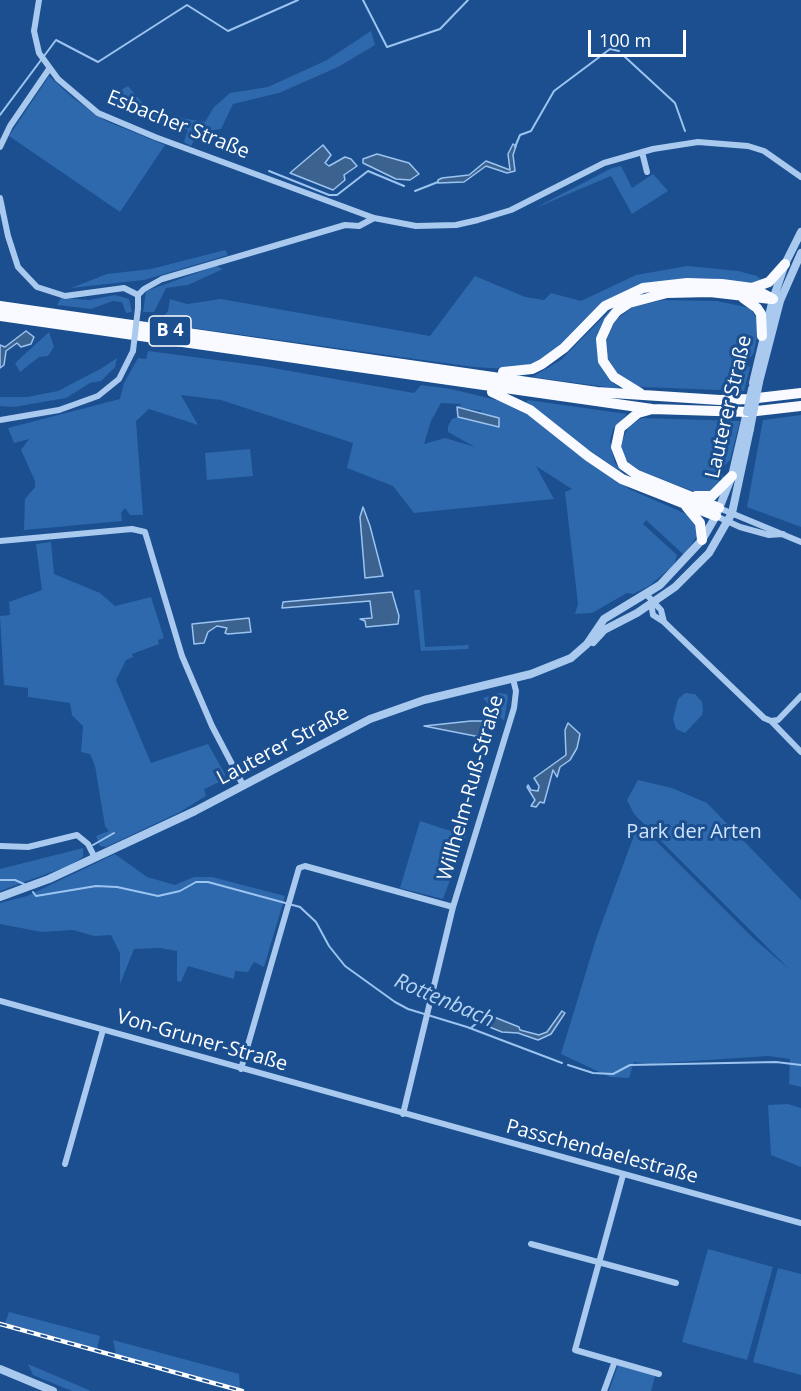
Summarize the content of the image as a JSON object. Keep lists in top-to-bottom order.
{
  "streets": {
    "highway": ["B 4"],
    "street": [
      "Esbacher Straße",
      "Lauterer Straße",
      "Willhelm-Ruß-Straße",
      "Von-Gruner-Straße",
      "Passchendaelestraße"
    ]
  },
  "crossings": [
    ["Lauterer Straße", "Willhelm-Ruß-Straße"],
    ["Willhelm-Ruß-Straße", "Von-Gruner-Straße"],
    ["Willhelm-Ruß-Straße", "Passchendaelestraße"],
    ["Von-Gruner-Straße", "Passchendaelestraße"]
  ],
  "water": ["Rottenbach"],
  "parks": ["Park der Arten"],
  "scale_bar": "100 m"
}
